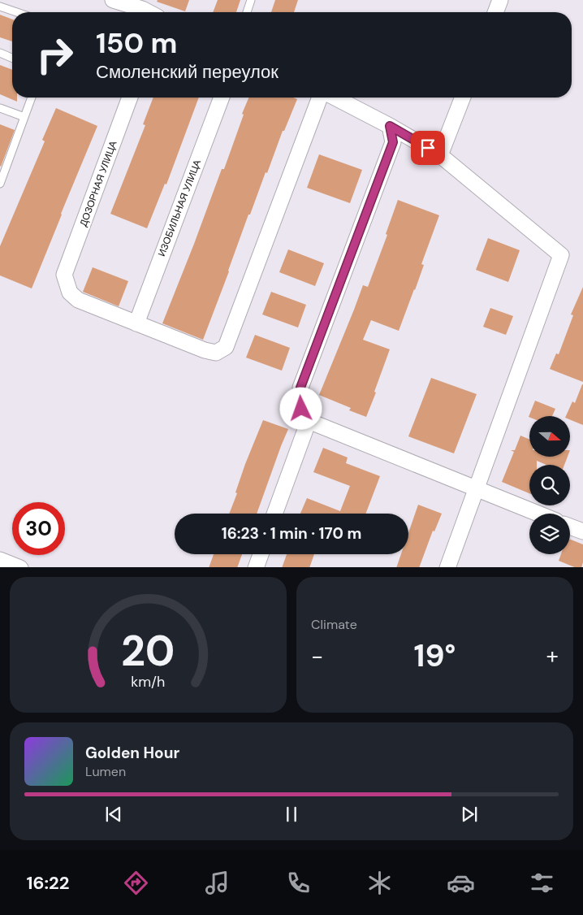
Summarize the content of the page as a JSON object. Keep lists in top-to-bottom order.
{
  "streets": {
    "street": ["ДОЗОРНАЯ УЛИЦА", "ИЗОБИЛЬНАЯ УЛИЦА"]
  },
  "crossings": [
    ["ДОЗОРНАЯ УЛИЦА", "ИЗОБИЛЬНАЯ УЛИЦА"]
  ],
  "north": "right",
  "page": {
    "turn": ["150 m", "Смоленский переулок"],
    "limit": "30",
    "trip": "16:23 · 1 min · 170 m",
    "tile": "Climate",
    "heat": ["−", "19°", "+"],
    "song": ["Golden Hour", "Lumen"],
    "tabs": "16:22",
    "gauge": ["20", "km/h"]
  }
}
